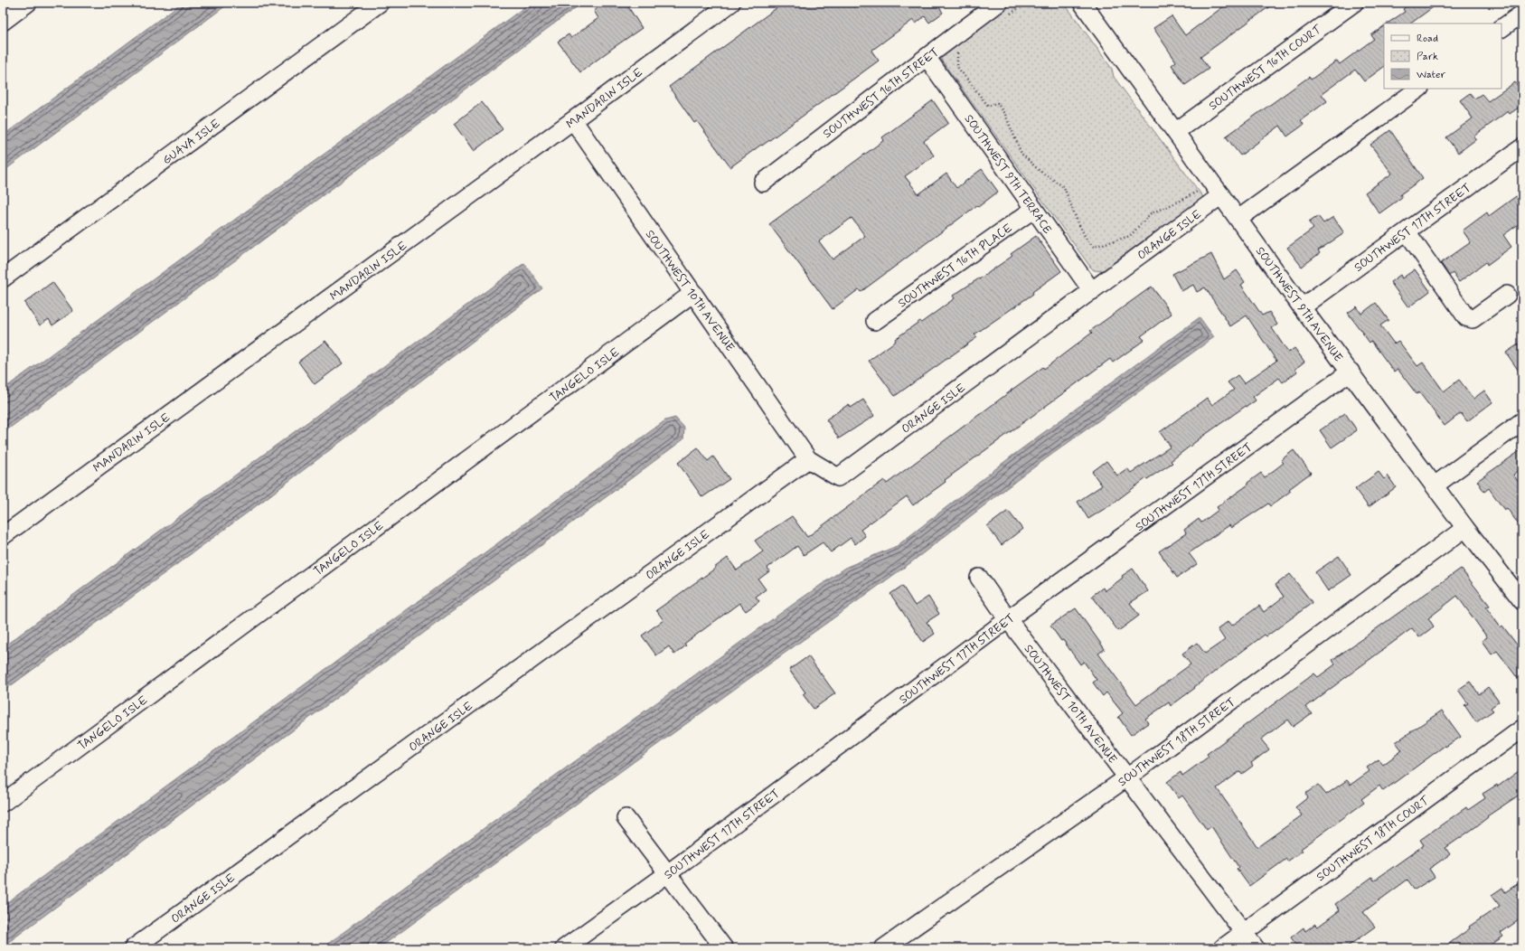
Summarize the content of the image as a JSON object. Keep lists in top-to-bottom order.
{
  "streets": {
    "street": [
      "SOUTHWEST 16TH COURT",
      "SOUTHWEST 16TH STREET",
      "MANDARIN ISLE",
      "GUAVA ISLE",
      "SOUTHWEST 9TH TERRACE",
      "SOUTHWEST 17TH STREET",
      "ORANGE ISLE",
      "SOUTHWEST 16TH PLACE",
      "SOUTHWEST 10TH AVENUE",
      "SOUTHWEST 9TH AVENUE",
      "TANGELO ISLE",
      "SOUTHWEST 18TH STREET",
      "SOUTHWEST 18TH COURT"
    ]
  },
  "crossings": [
    ["SOUTHWEST 16TH COURT", "SOUTHWEST 9TH AVENUE"],
    ["SOUTHWEST 16TH STREET", "SOUTHWEST 9TH TERRACE"],
    ["MANDARIN ISLE", "SOUTHWEST 10TH AVENUE"],
    ["SOUTHWEST 9TH TERRACE", "ORANGE ISLE"],
    ["SOUTHWEST 9TH TERRACE", "SOUTHWEST 16TH PLACE"],
    ["SOUTHWEST 17TH STREET", "SOUTHWEST 10TH AVENUE"],
    ["SOUTHWEST 17TH STREET", "SOUTHWEST 9TH AVENUE"],
    ["ORANGE ISLE", "SOUTHWEST 10TH AVENUE"],
    ["ORANGE ISLE", "SOUTHWEST 9TH AVENUE"],
    ["SOUTHWEST 10TH AVENUE", "TANGELO ISLE"],
    ["SOUTHWEST 10TH AVENUE", "SOUTHWEST 18TH STREET"],
    ["SOUTHWEST 10TH AVENUE", "SOUTHWEST 18TH COURT"],
    ["SOUTHWEST 9TH AVENUE", "SOUTHWEST 18TH STREET"]
  ],
  "legend": ["Road", "Park", "Water"]
}
